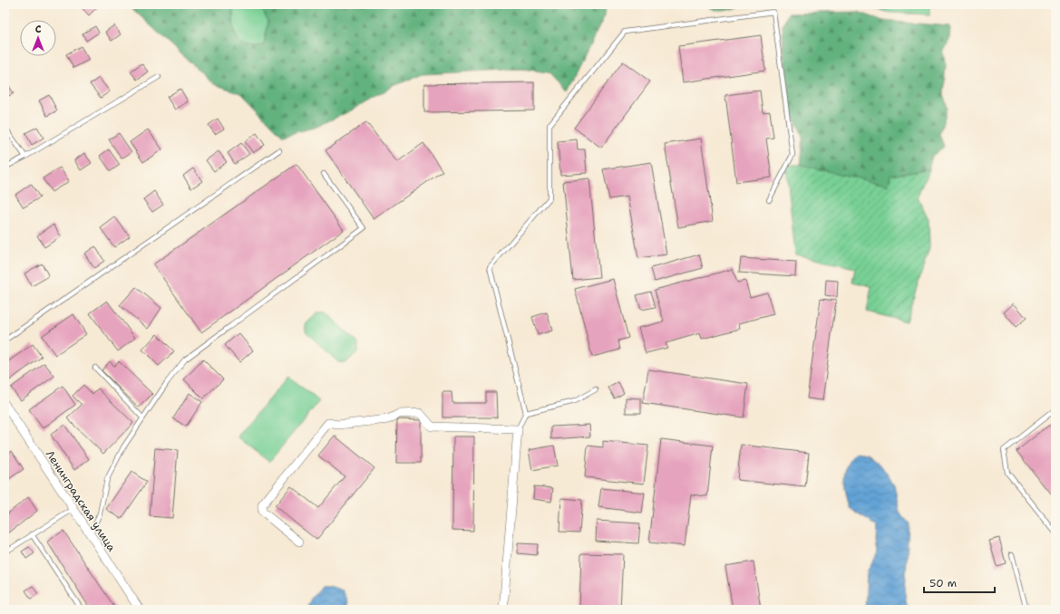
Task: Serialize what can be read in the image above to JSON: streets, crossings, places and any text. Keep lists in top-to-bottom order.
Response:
{
  "streets": {
    "street": ["Ленинградская улица"]
  },
  "scale_bar": "50 m",
  "north": "top"
}
